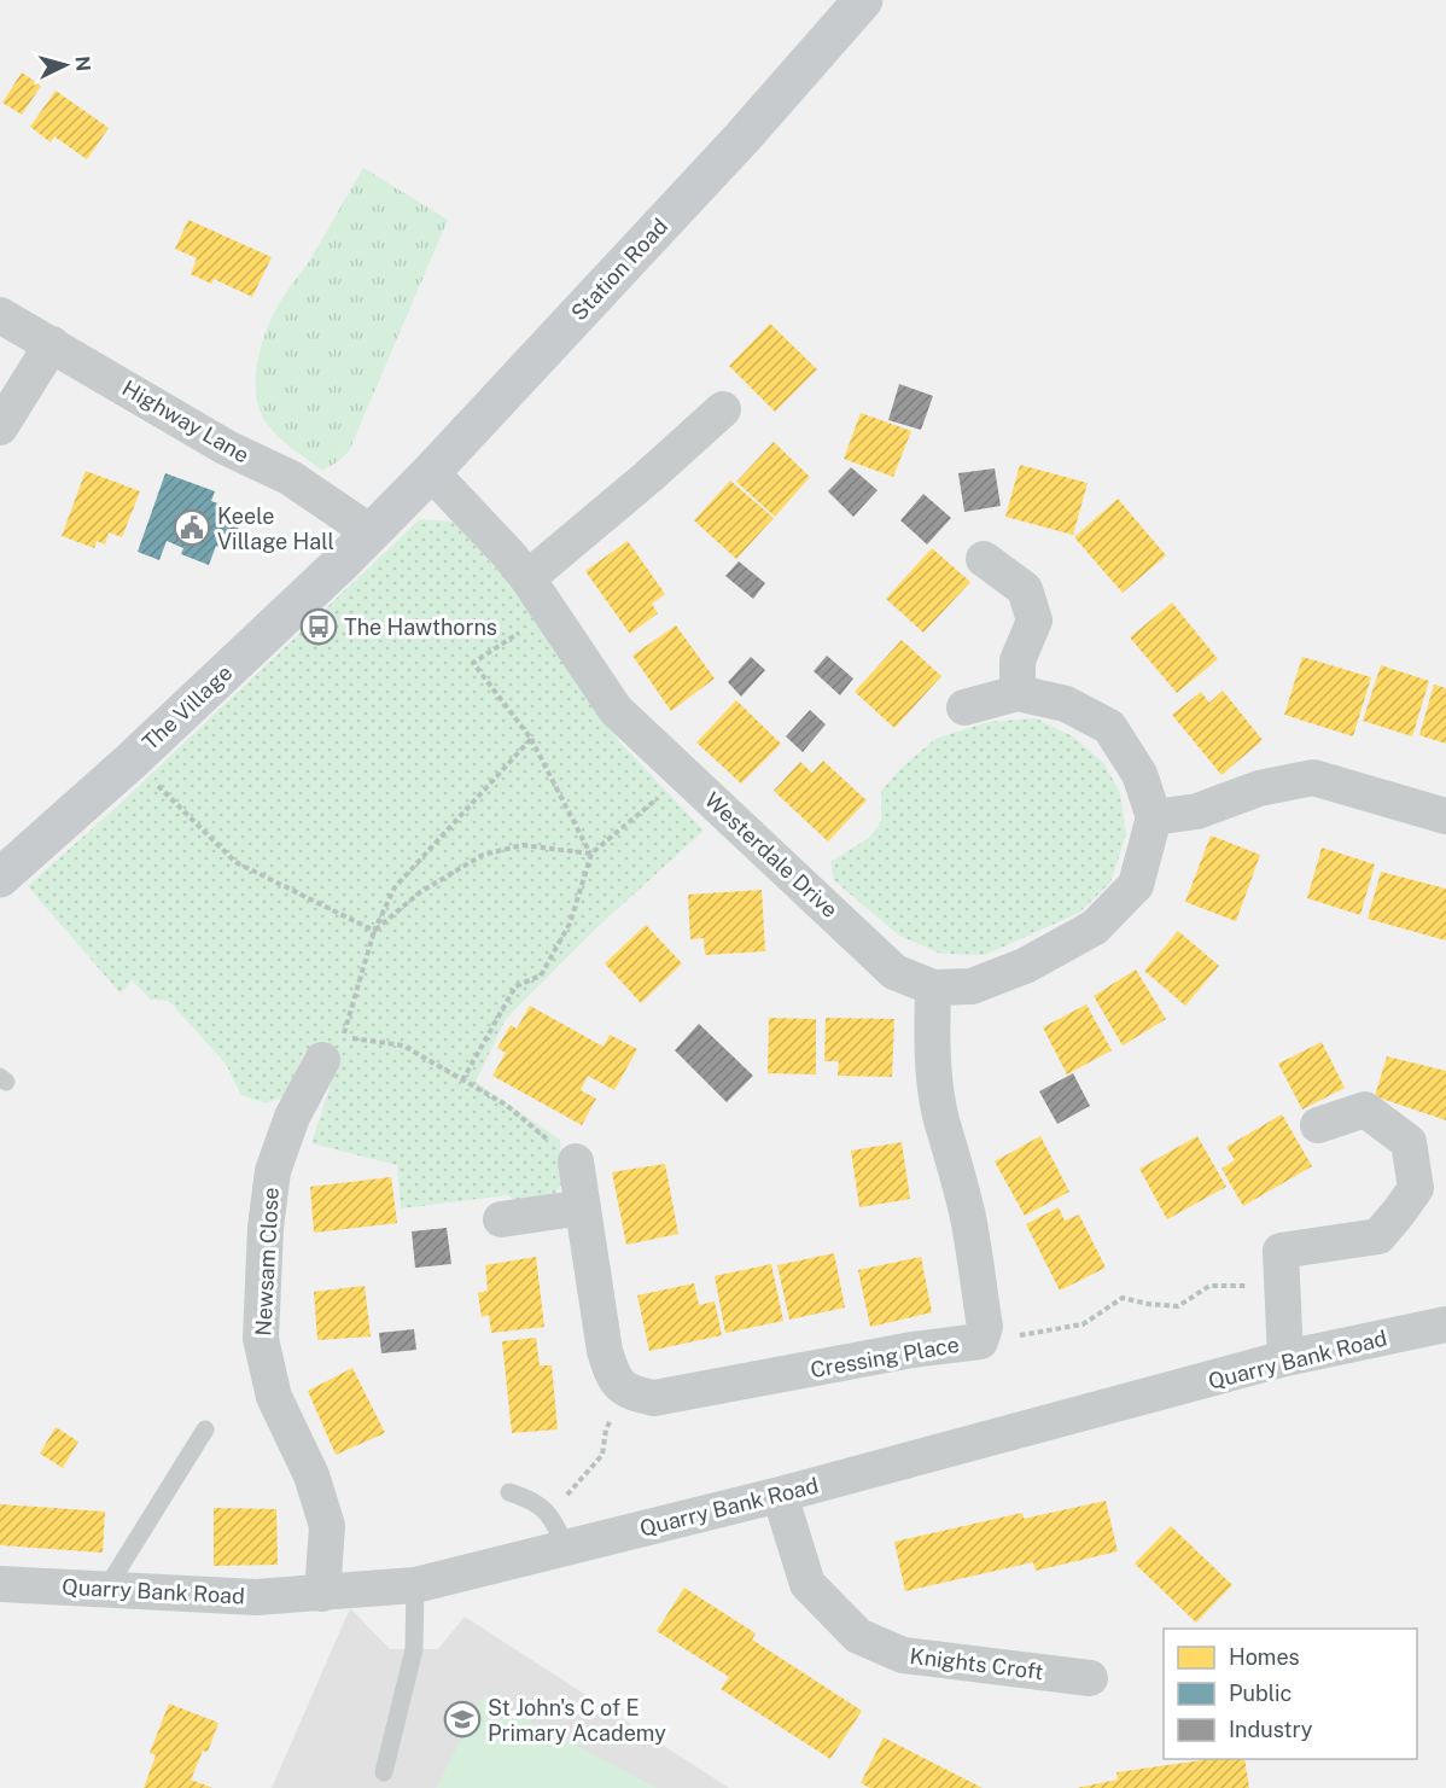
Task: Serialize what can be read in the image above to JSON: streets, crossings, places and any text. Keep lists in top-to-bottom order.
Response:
{
  "streets": {
    "street": [
      "Station Road",
      "Highway Lane",
      "The Village",
      "Westerdale Drive",
      "Newsam Close",
      "Cressing Place",
      "Quarry Bank Road",
      "Knights Croft"
    ]
  },
  "crossings": [
    ["Station Road", "Highway Lane"],
    ["Station Road", "The Village"],
    ["Station Road", "Westerdale Drive"],
    ["Highway Lane", "The Village"],
    ["Westerdale Drive", "Cressing Place"],
    ["Newsam Close", "Quarry Bank Road"],
    ["Quarry Bank Road", "Knights Croft"]
  ],
  "places": {
    "public building": ["Keele Village Hall"],
    "bus stop": ["The Hawthorns"],
    "school or university": ["St John's C of E Primary Academy"]
  },
  "legend": ["Homes", "Public", "Industry"],
  "north": "right"
}
